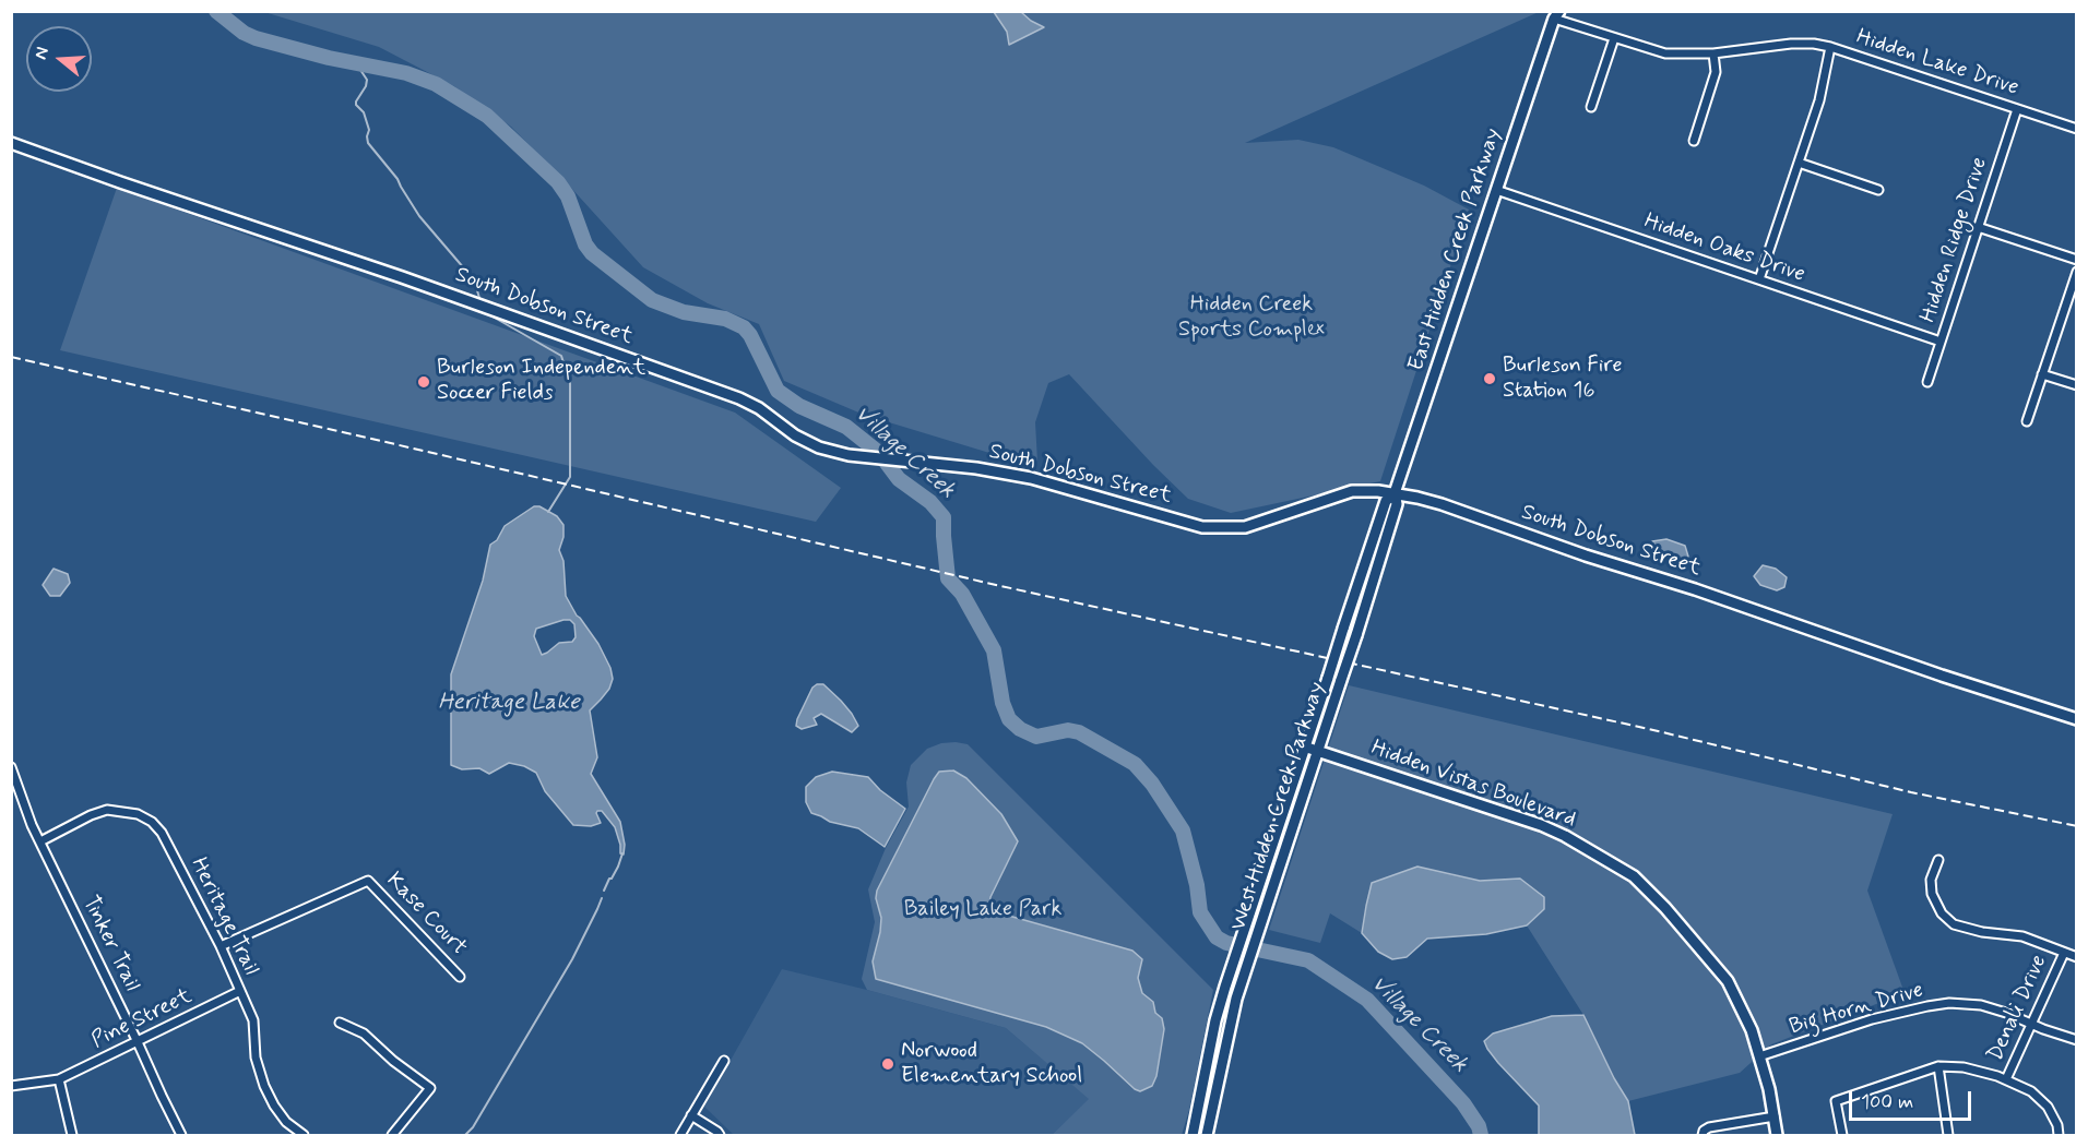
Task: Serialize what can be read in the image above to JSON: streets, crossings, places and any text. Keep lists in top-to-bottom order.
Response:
{
  "streets": {
    "street": [
      "Hidden Lake Drive",
      "Hidden Ridge Drive",
      "Hidden Oaks Drive",
      "East Hidden Creek Parkway",
      "South Dobson Street",
      "Hidden Vistas Boulevard",
      "West Hidden Creek Parkway",
      "Kase Court",
      "Heritage Trail",
      "Tinker Trail",
      "Denali Drive",
      "Big Horn Drive",
      "Pine Street"
    ]
  },
  "crossings": [
    ["Hidden Lake Drive", "Hidden Ridge Drive"],
    ["Hidden Lake Drive", "East Hidden Creek Parkway"],
    ["Hidden Ridge Drive", "Hidden Oaks Drive"],
    ["Hidden Oaks Drive", "East Hidden Creek Parkway"],
    ["East Hidden Creek Parkway", "South Dobson Street"],
    ["East Hidden Creek Parkway", "West Hidden Creek Parkway"],
    ["South Dobson Street", "West Hidden Creek Parkway"],
    ["Hidden Vistas Boulevard", "West Hidden Creek Parkway"],
    ["Hidden Vistas Boulevard", "Big Horn Drive"],
    ["Kase Court", "Heritage Trail"],
    ["Heritage Trail", "Tinker Trail"],
    ["Heritage Trail", "Pine Street"],
    ["Tinker Trail", "Pine Street"],
    ["Denali Drive", "Big Horn Drive"]
  ],
  "water": ["Village Creek", "Heritage Lake"],
  "parks": ["Hidden Creek Sports Complex", "Bailey Lake Park"],
  "places": ["Burleson Fire Station 16", "Burleson Independent Soccer Fields", "Norwood Elementary School"],
  "scale_bar": "100 m",
  "north": "left"
}
